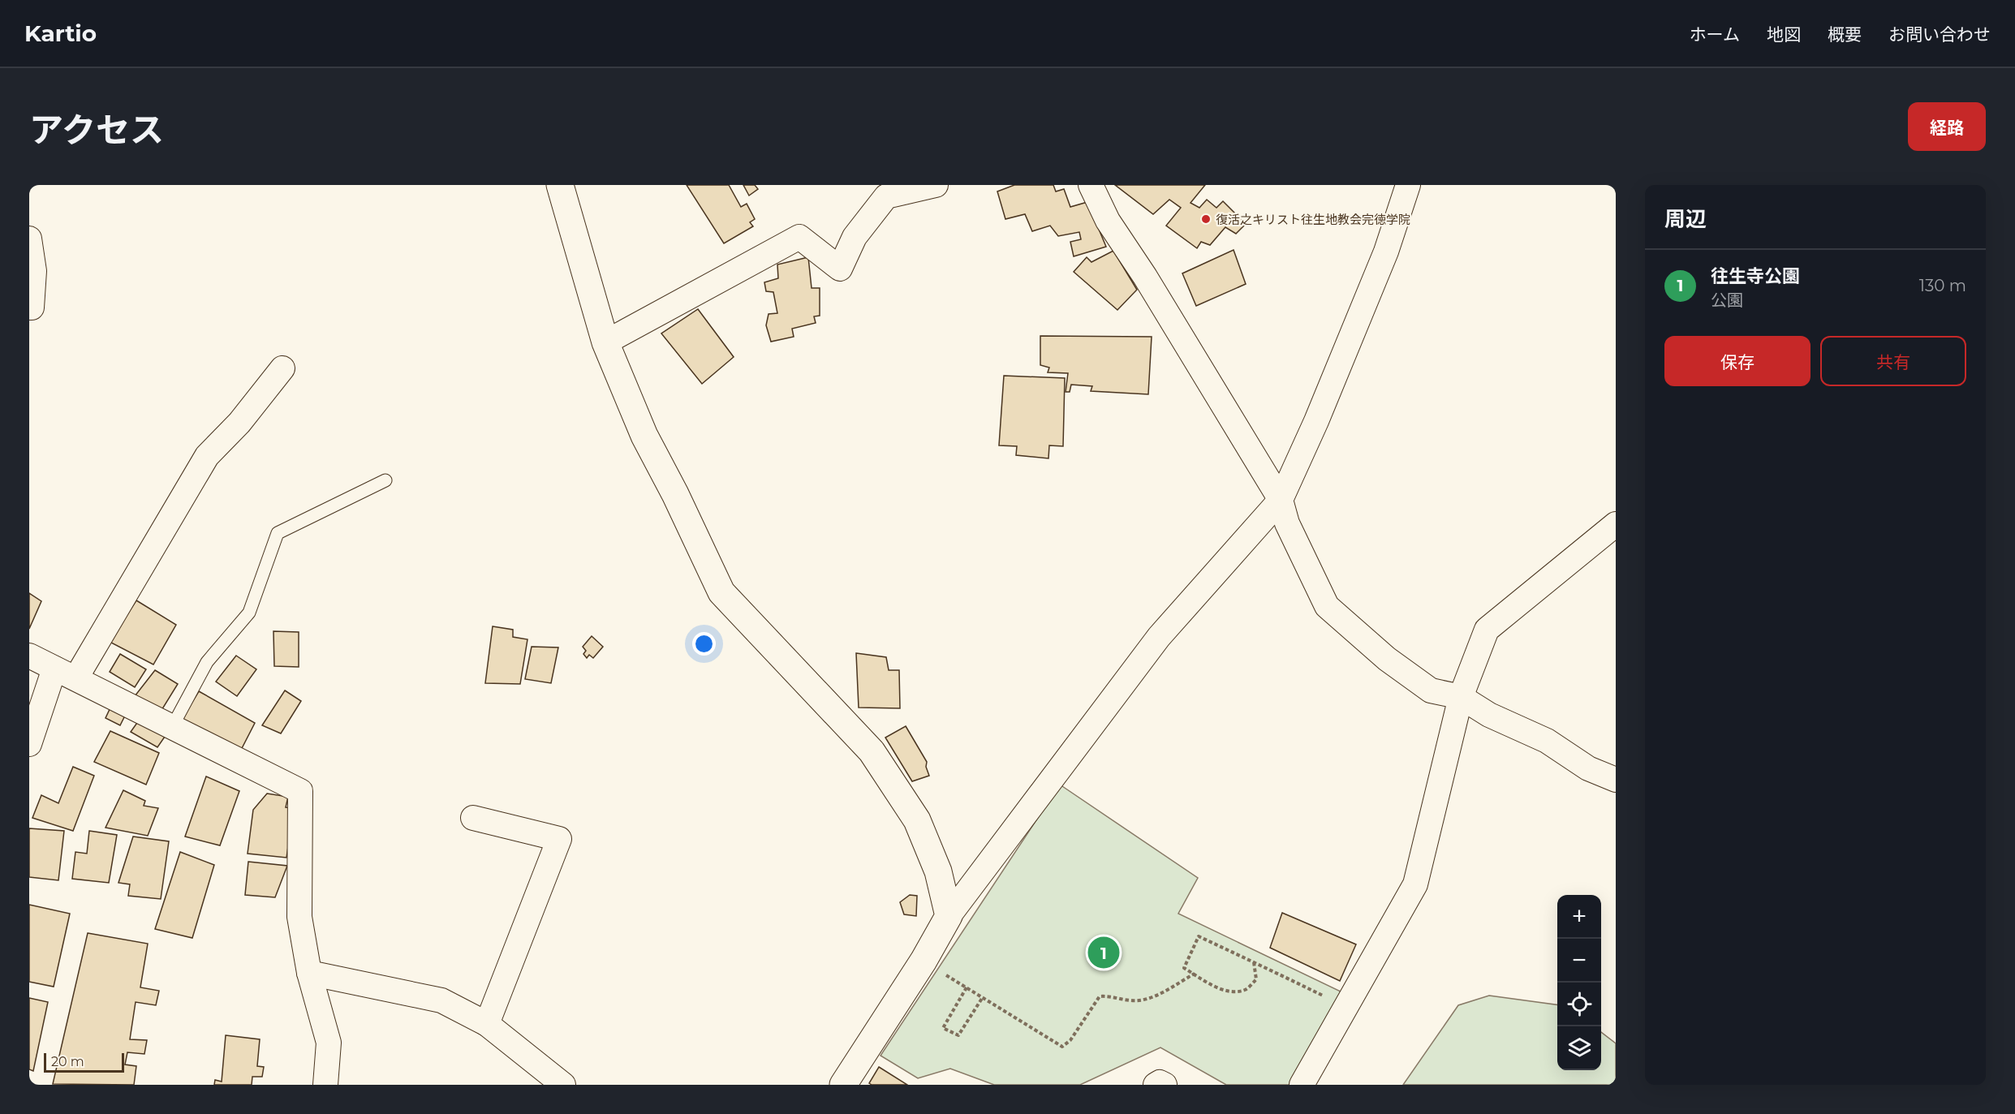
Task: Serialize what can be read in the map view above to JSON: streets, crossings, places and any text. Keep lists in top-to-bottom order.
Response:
{
  "places": ["復活之キリスト往生地教会完徳学院"],
  "scale_bar": "20 m",
  "page": {
    "header": "Kartio",
    "nav": [
      "ホーム",
      "地図",
      "概要",
      "お問い合わせ"
    ],
    "title": "アクセス",
    "buttons": [
      "経路",
      ["保存", "共有"]
    ],
    "heading": "周辺",
    "list": [
      {
        "mark": "1",
        "name": "往生寺公園",
        "note": "公園",
        "value": "130 m"
      }
    ],
    "map_buttons": ["+", "−"],
    "pins": "1",
    "scale": "20 m"
  }
}
